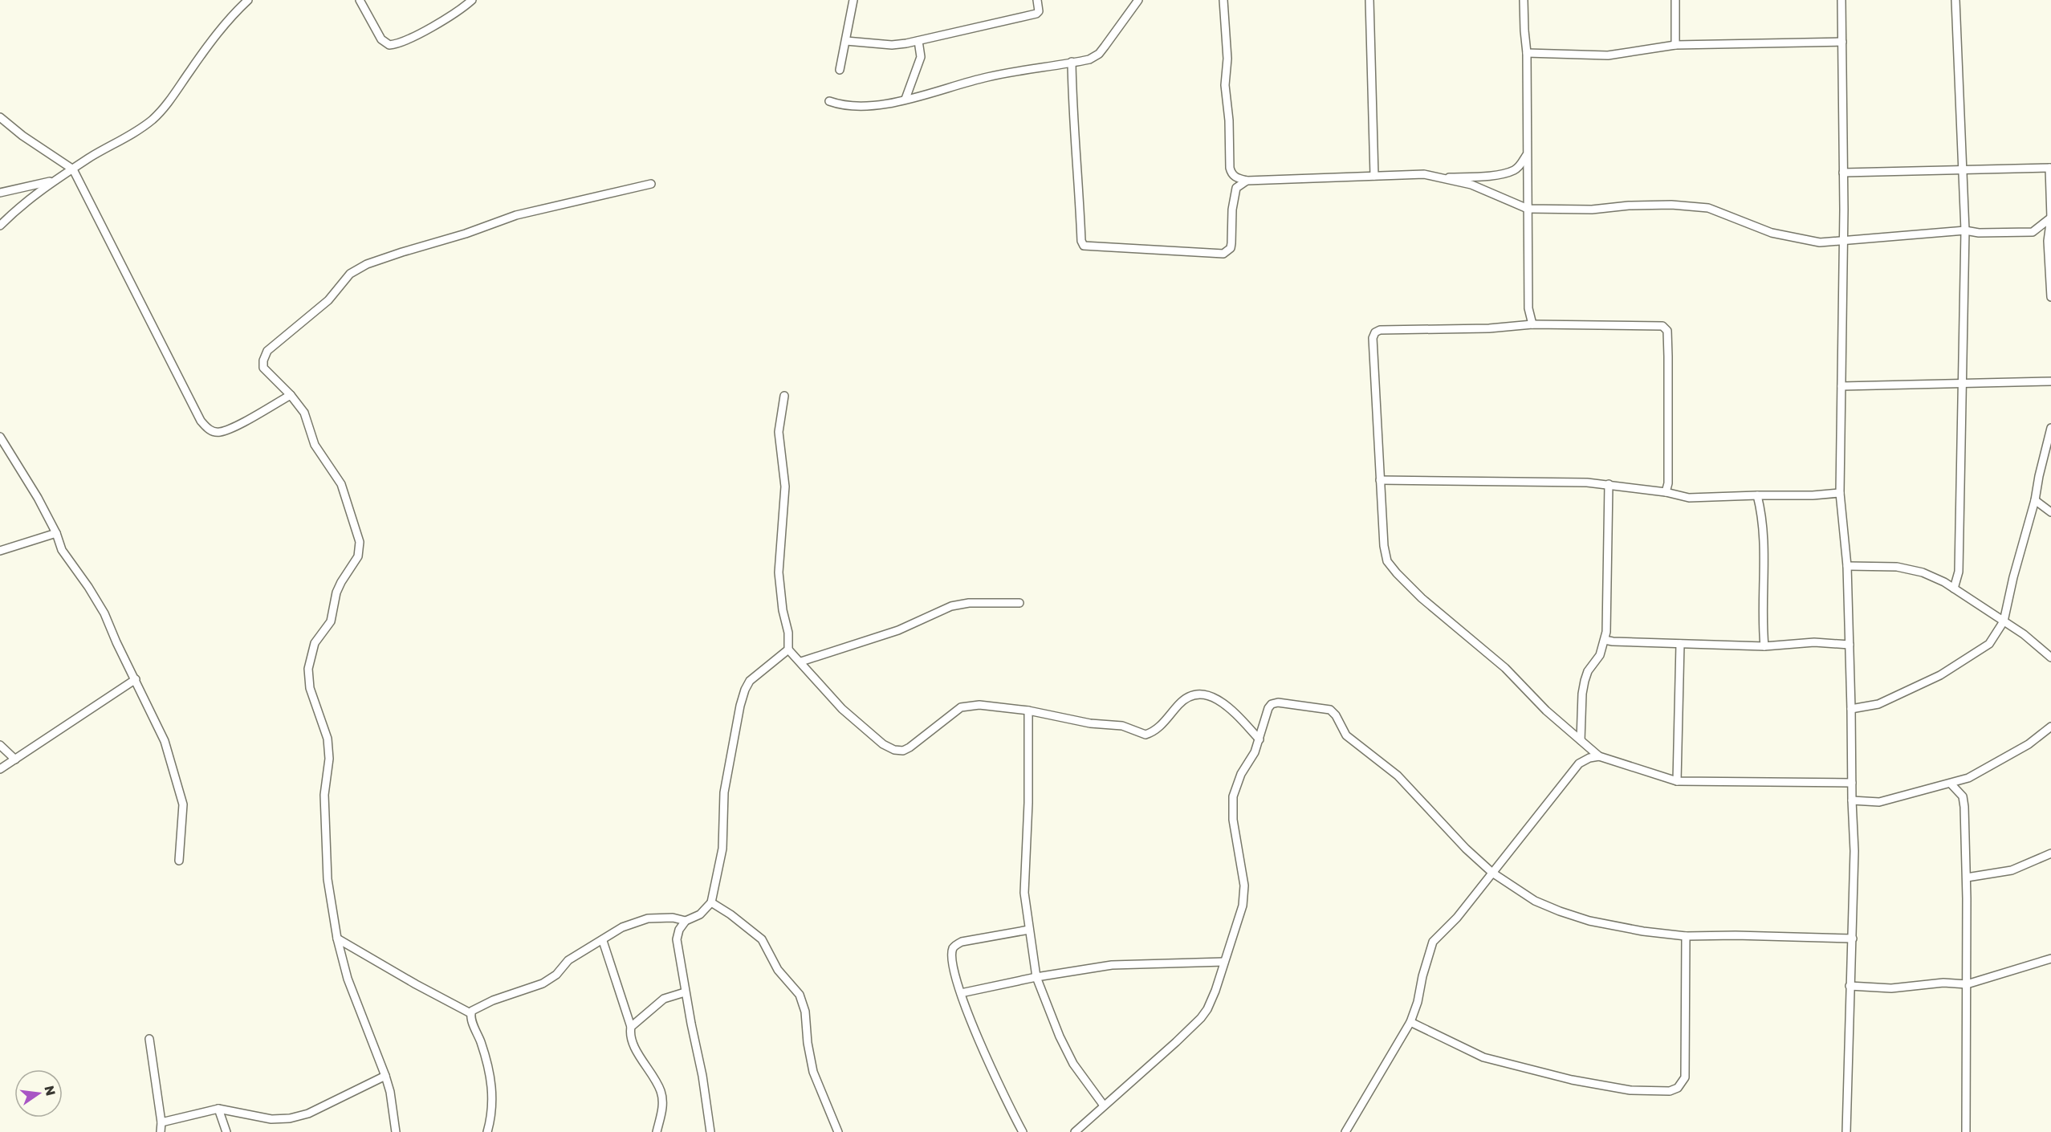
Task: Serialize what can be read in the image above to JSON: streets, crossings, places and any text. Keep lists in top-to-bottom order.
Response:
{
  "north": "right"
}
